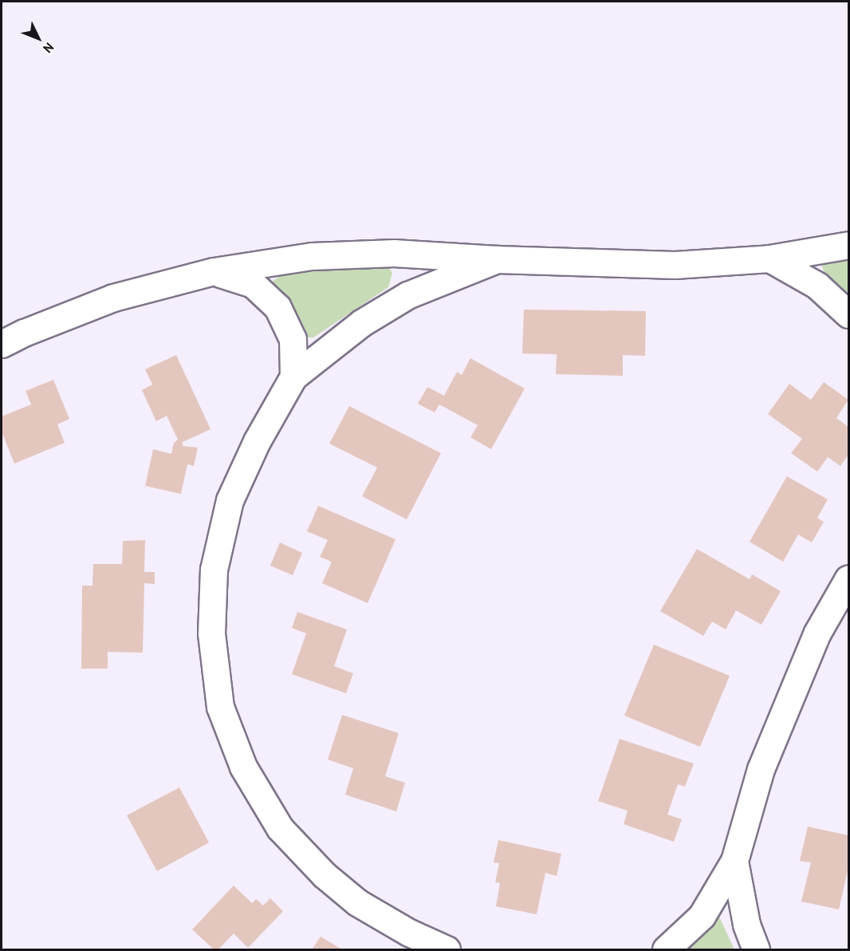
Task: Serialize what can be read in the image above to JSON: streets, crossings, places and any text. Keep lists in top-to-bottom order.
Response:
{
  "north": "bottom right"
}
